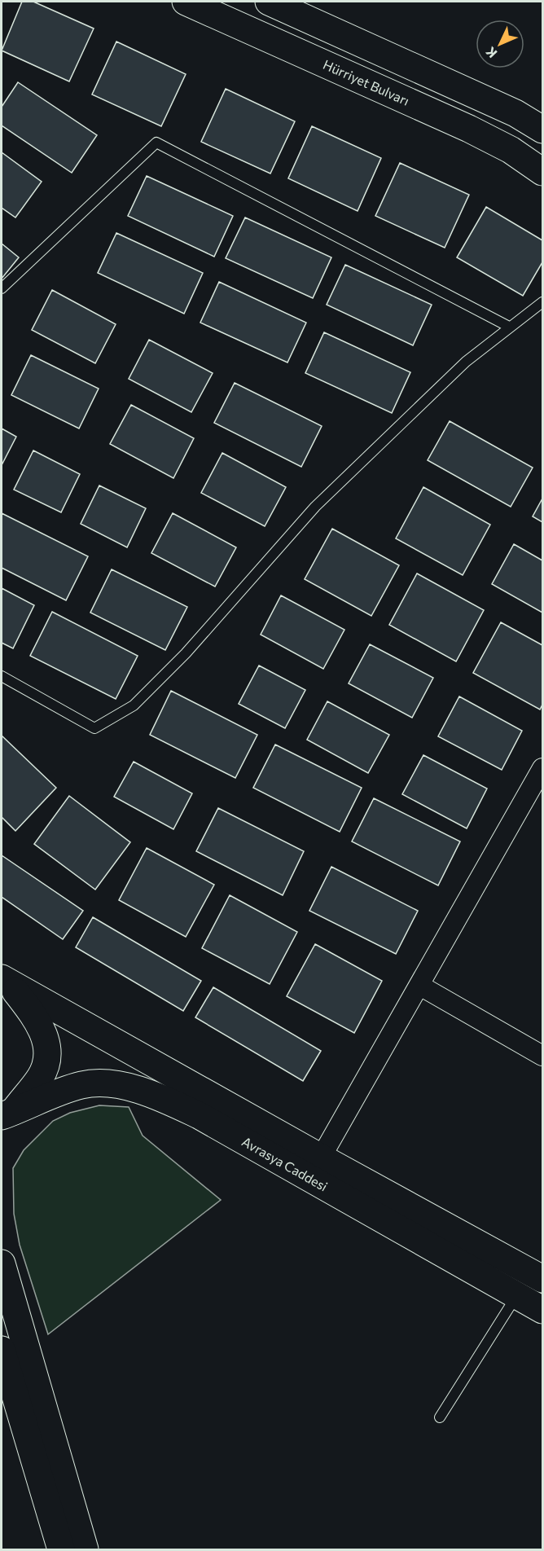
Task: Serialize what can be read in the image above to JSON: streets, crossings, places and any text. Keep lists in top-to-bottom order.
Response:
{
  "streets": {
    "street": ["Hürriyet Bulvarı", "Avrasya Caddesi"]
  },
  "north": "bottom left"
}
